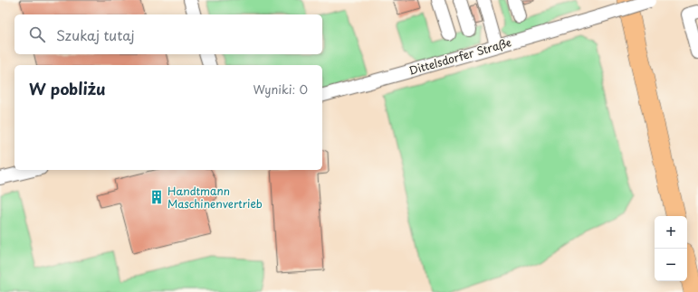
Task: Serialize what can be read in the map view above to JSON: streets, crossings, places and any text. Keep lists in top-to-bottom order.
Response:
{
  "streets": {
    "street": ["Dittelsdorfer Straße"]
  },
  "places": {
    "building": ["Handtmann Maschinenvertrieb"]
  },
  "page": {
    "search": "Szukaj tutaj",
    "heading": ["W pobliżu", "Wyniki: 0"],
    "map_buttons": ["+", "−"]
  }
}
